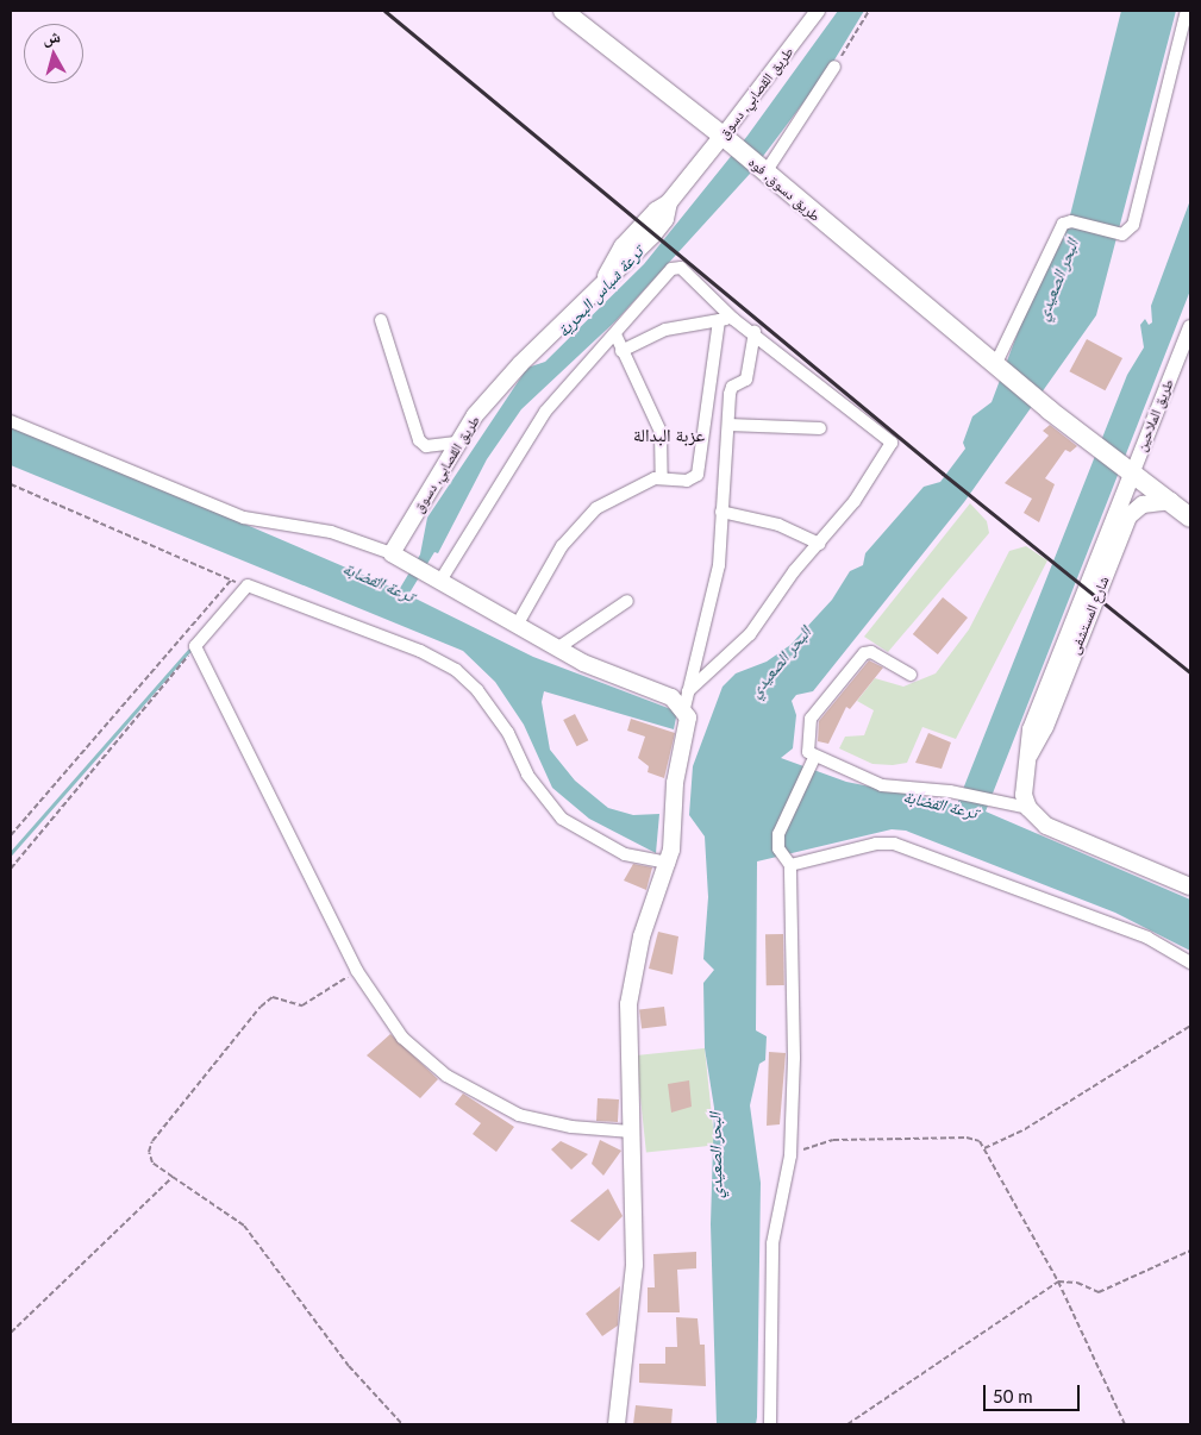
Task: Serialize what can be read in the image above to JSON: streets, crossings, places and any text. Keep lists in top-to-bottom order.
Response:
{
  "streets": {
    "main road": ["طريق القصابي, دسوق", "طريق دسوق, فوه", "شارع المستشفى"],
    "street": ["طريق الملاحين"]
  },
  "crossings": [
    ["طريق القصابي, دسوق", "طريق دسوق, فوه"],
    ["طريق دسوق, فوه", "طريق الملاحين"],
    ["طريق دسوق, فوه", "شارع المستشفى"],
    ["طريق الملاحين", "شارع المستشفى"]
  ],
  "districts": ["عزبة البدالة"],
  "water": ["البحر الصعيدي", "ترعة شباس البحرية", "ترعة القضابة"],
  "scale_bar": "50 m",
  "north": "top"
}
